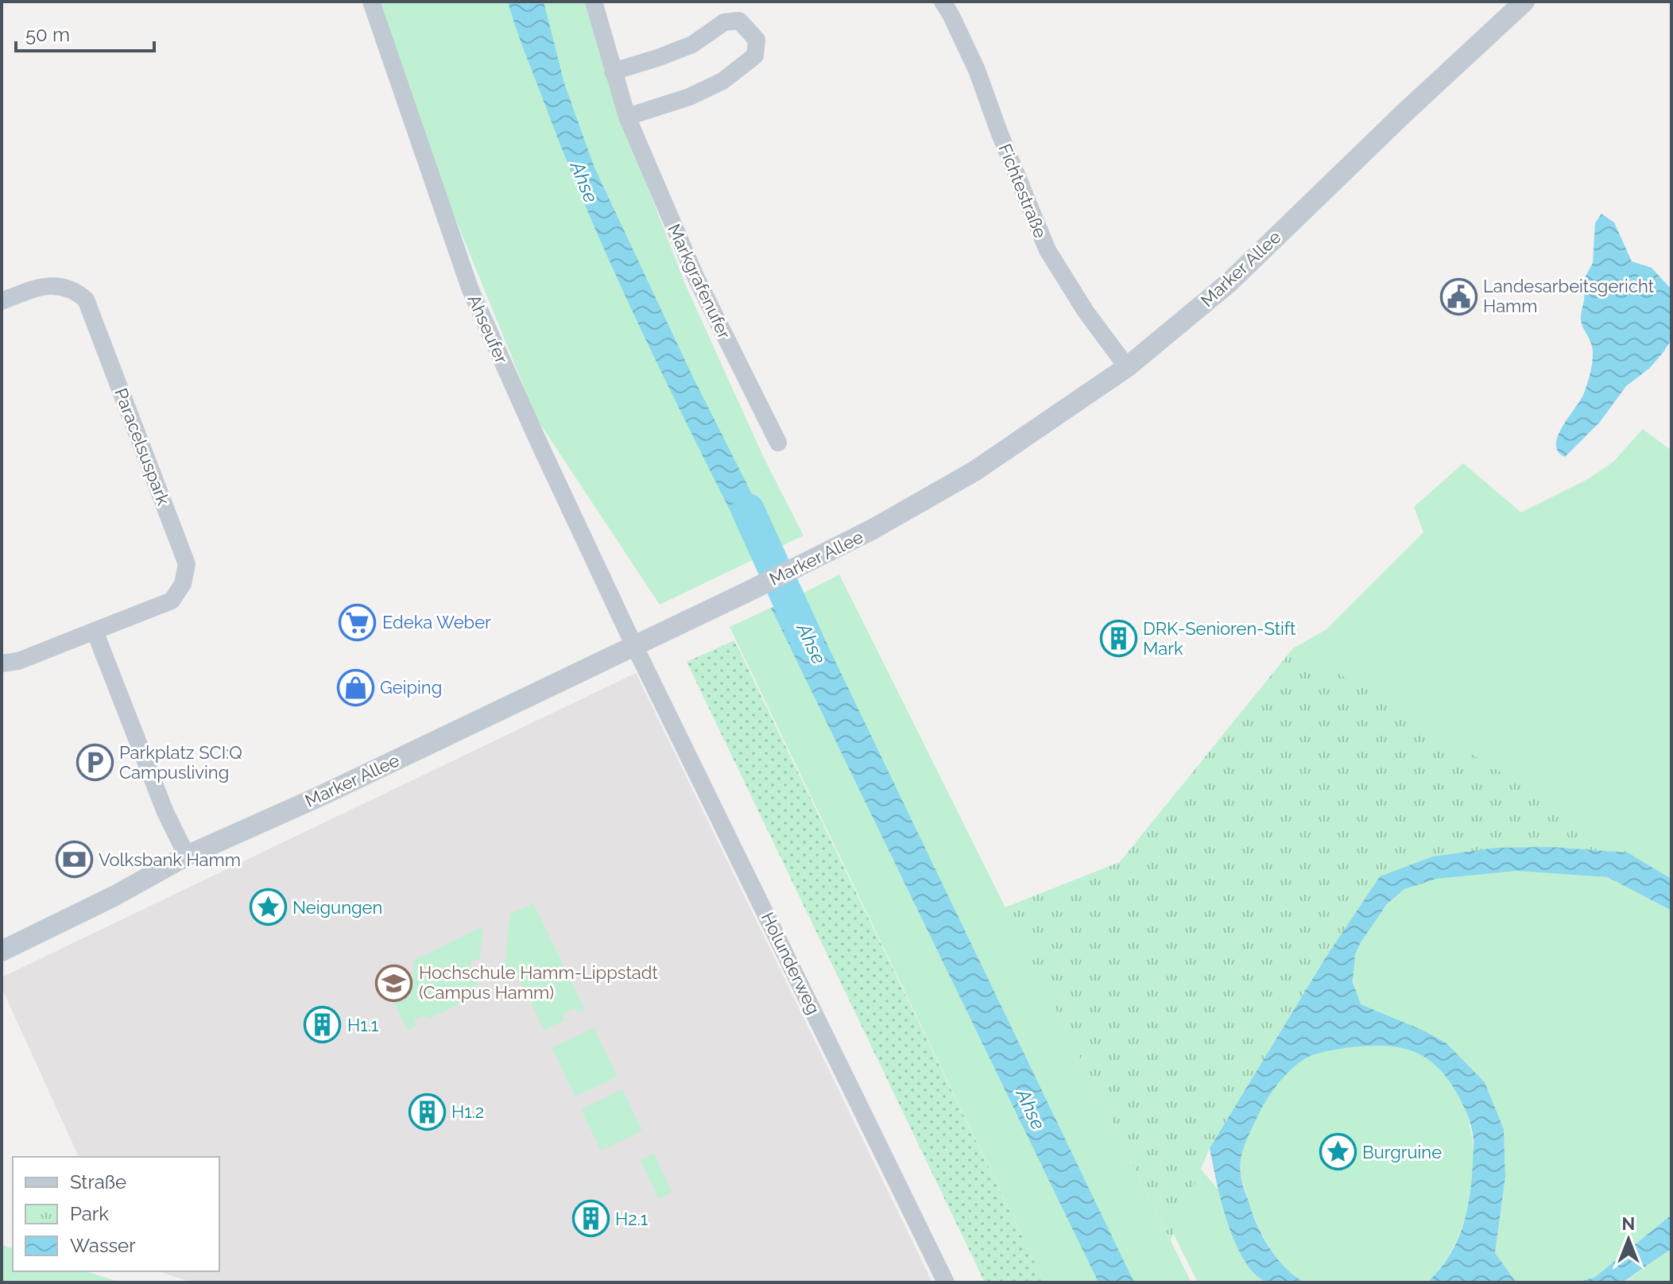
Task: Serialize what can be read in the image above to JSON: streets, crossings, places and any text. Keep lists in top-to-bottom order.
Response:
{
  "streets": {
    "street": [
      "Fichtestraße",
      "Marker Allee",
      "Markgrafenufer",
      "Ahseufer",
      "Paracelsuspark",
      "Holunderweg"
    ]
  },
  "crossings": [
    ["Fichtestraße", "Marker Allee"],
    ["Marker Allee", "Ahseufer"],
    ["Marker Allee", "Holunderweg"],
    ["Ahseufer", "Holunderweg"]
  ],
  "water": ["Ahse"],
  "places": {
    "public building": ["Landesarbeitsgericht Hamm"],
    "supermarket": ["Edeka Weber"],
    "building": [
      "DRK-Senioren-Stift Mark",
      "H1.1",
      "H1.2",
      "H2.1"
    ],
    "shop": ["Geiping"],
    "parking": ["Parkplatz SCI:Q Campusliving"],
    "bank": ["Volksbank Hamm"],
    "place": ["Neigungen", "Burgruine"],
    "school or university": ["Hochschule Hamm-Lippstadt (Campus Hamm)"]
  },
  "legend": ["Straße", "Park", "Wasser"],
  "scale_bar": "50 m",
  "north": "top"
}
